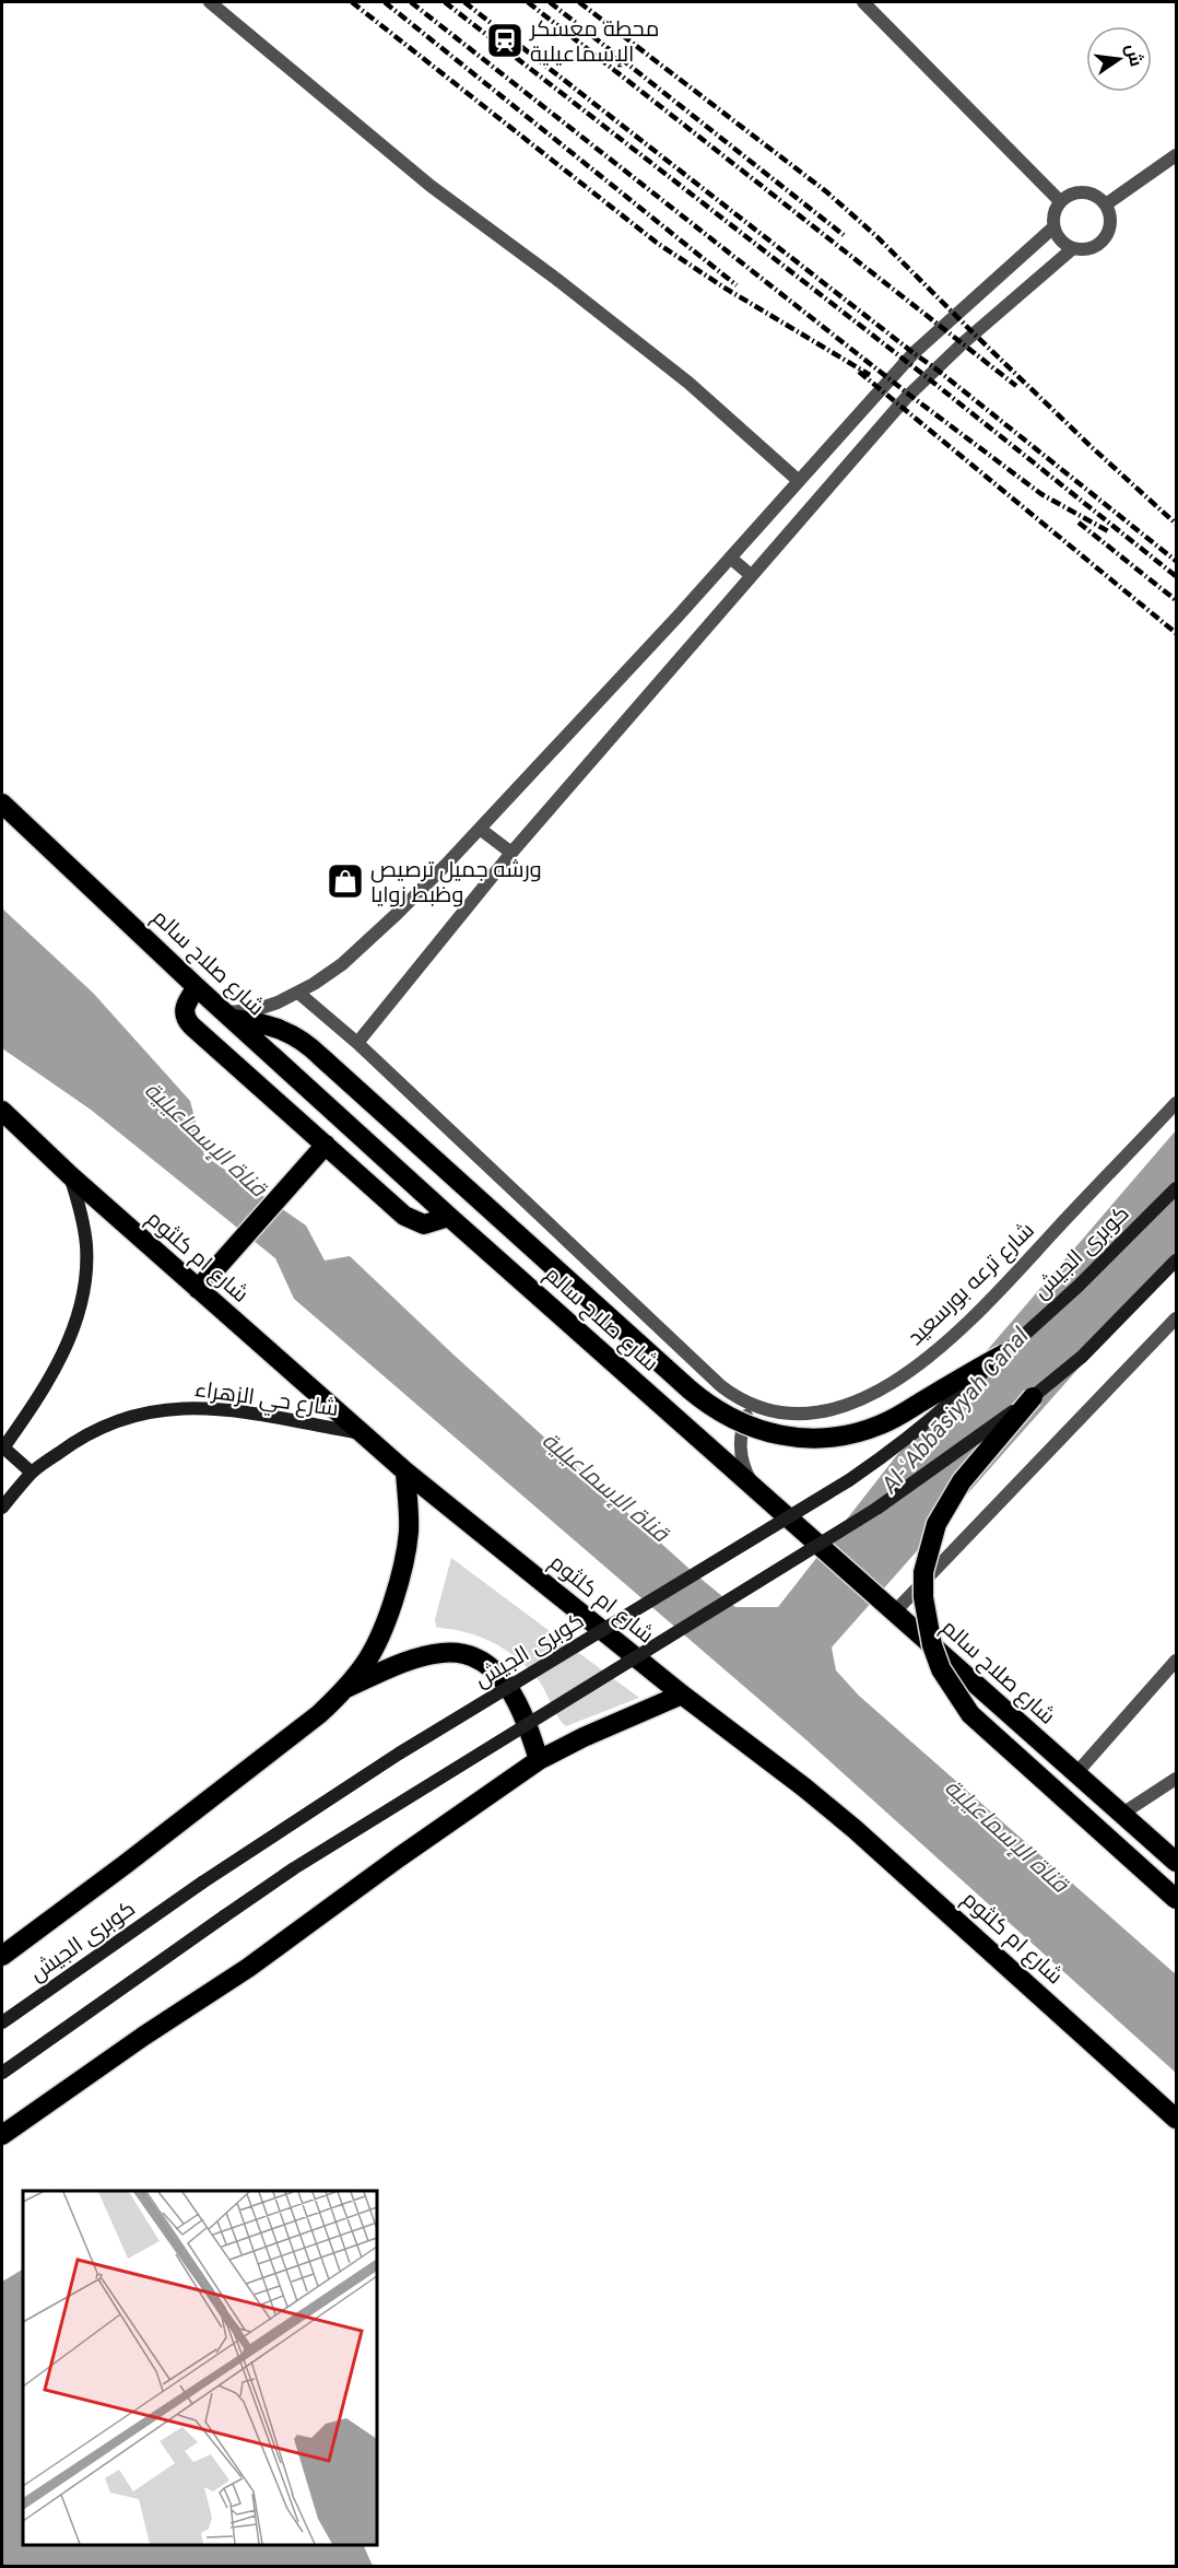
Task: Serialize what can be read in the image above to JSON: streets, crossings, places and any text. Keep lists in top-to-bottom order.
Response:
{
  "streets": {
    "highway": ["شارع صلاح سالم", "شارع ام كلثوم"],
    "main road": ["كوبرى الجيش", "شارع حي الزهراء"],
    "street": ["شارع ترعه بورسعيد"]
  },
  "crossings": [
    ["شارع ام كلثوم", "شارع حي الزهراء"]
  ],
  "water": ["قناة الإسماعيلية", "Al-ʿAbbāsiyyah Canal"],
  "places": {
    "station": ["محطة معسكر الإسماعيلية"],
    "shop": ["ورشه جميل ترصيص وظبط زوايا"]
  },
  "north": "right"
}
